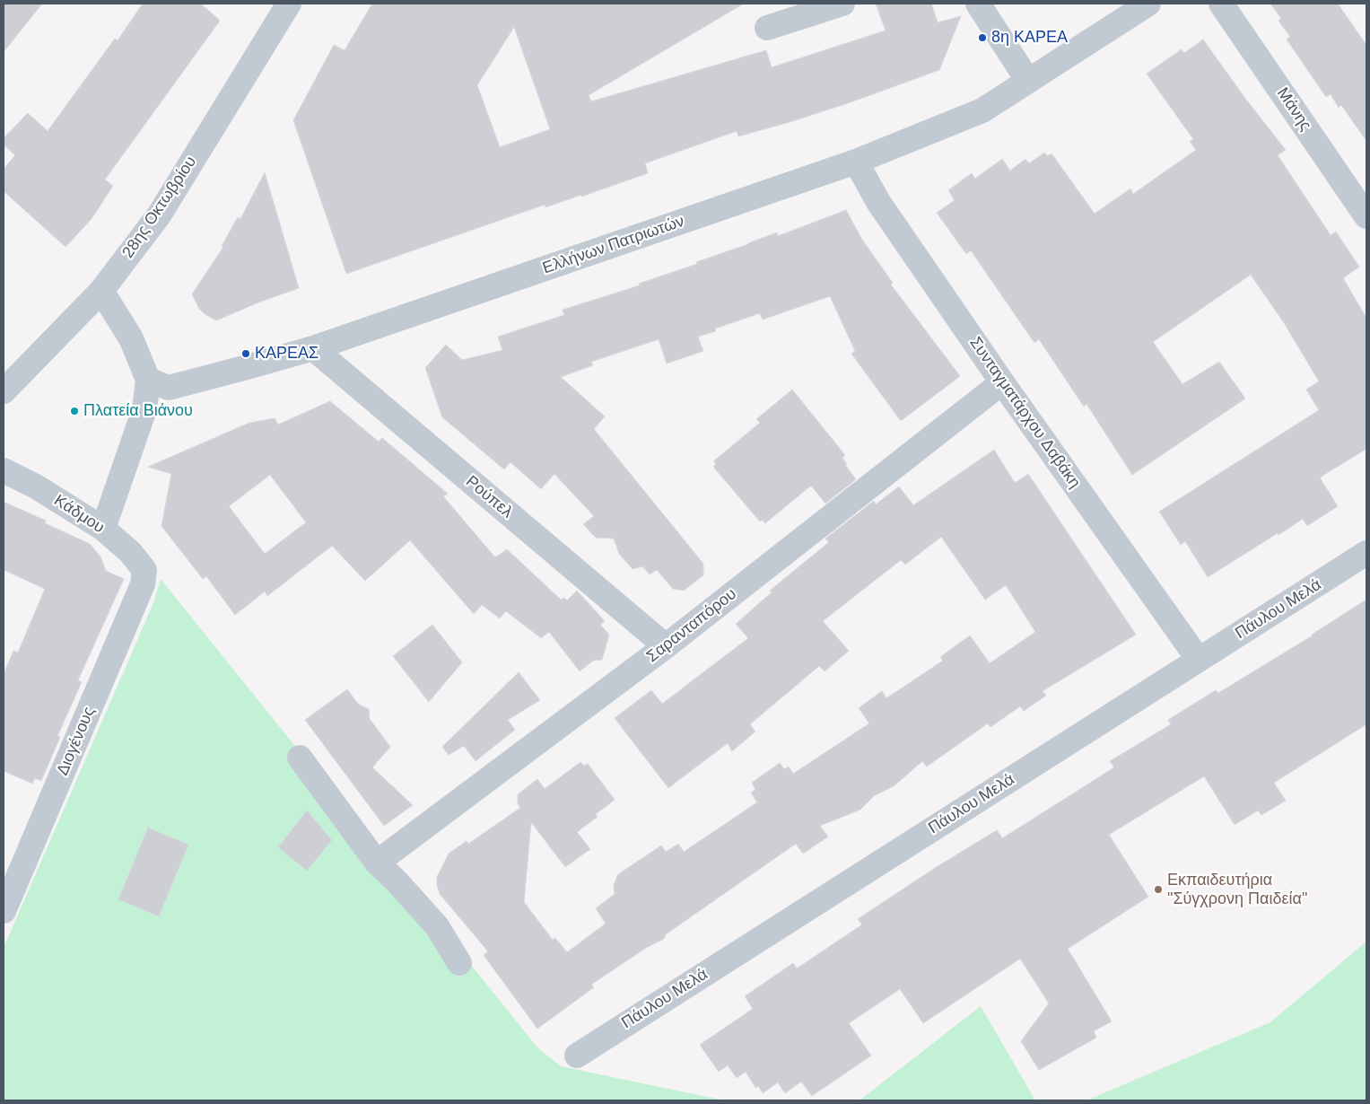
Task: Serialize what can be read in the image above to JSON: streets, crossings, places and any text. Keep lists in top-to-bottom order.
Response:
{
  "streets": {
    "street": [
      "Μάνης",
      "28ης Οκτωβρίου",
      "Ελλήνων Πατριωτών",
      "Συνταγματάρχου Δαβάκη",
      "Ρούπελ",
      "Κάδμου",
      "Πάυλου Μελά",
      "Σαρανταπόρου",
      "Διογένους"
    ]
  },
  "crossings": [
    ["Ελλήνων Πατριωτών", "Συνταγματάρχου Δαβάκη"],
    ["Ελλήνων Πατριωτών", "Ρούπελ"],
    ["Συνταγματάρχου Δαβάκη", "Πάυλου Μελά"],
    ["Συνταγματάρχου Δαβάκη", "Σαρανταπόρου"],
    ["Ρούπελ", "Σαρανταπόρου"],
    ["Κάδμου", "Διογένους"]
  ],
  "places": [
    "8η ΚΑΡΕΑ",
    "ΚΑΡΕΑΣ",
    "Πλατεία Βιάνου",
    "Εκπαιδευτήρια \"Σύγχρονη Παιδεία\""
  ]
}
